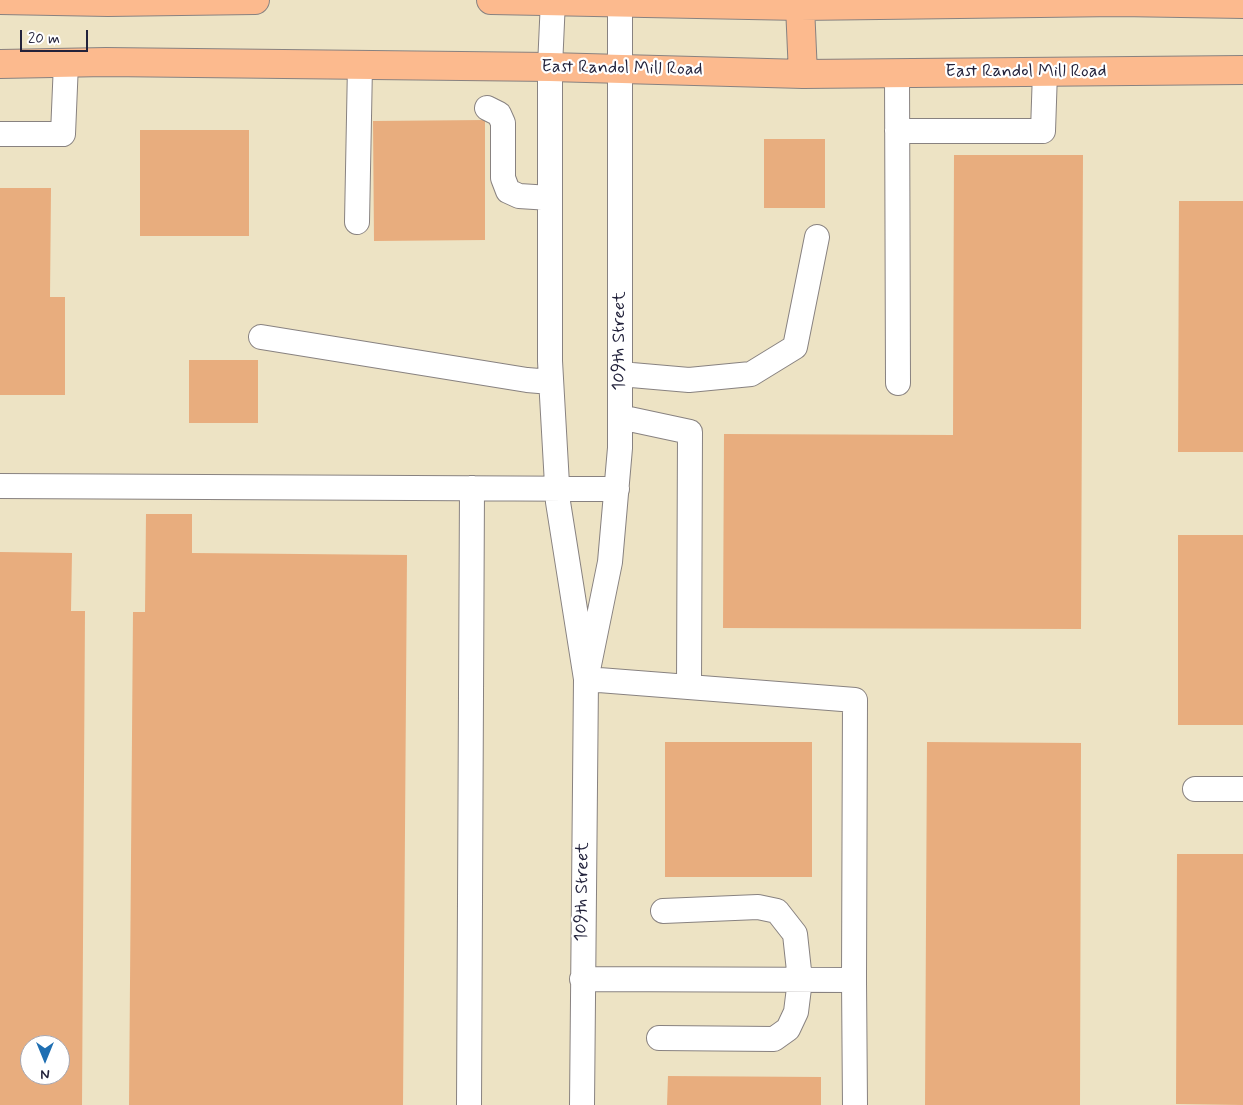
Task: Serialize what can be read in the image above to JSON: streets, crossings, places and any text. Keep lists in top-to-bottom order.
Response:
{
  "streets": {
    "main road": ["East Randol Mill Road"],
    "street": ["109th Street"]
  },
  "crossings": [
    ["East Randol Mill Road", "109th Street"]
  ],
  "scale_bar": "20 m",
  "north": "bottom"
}
